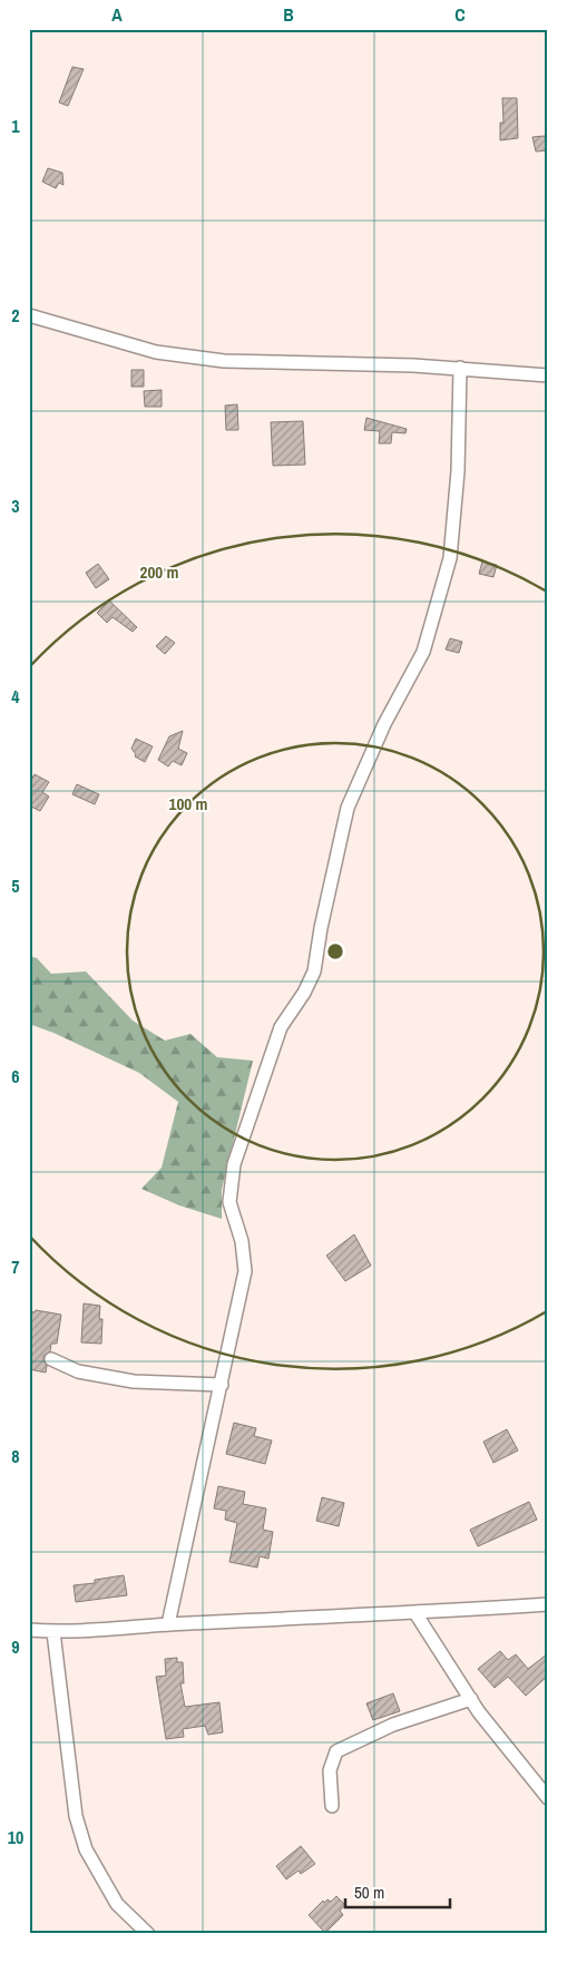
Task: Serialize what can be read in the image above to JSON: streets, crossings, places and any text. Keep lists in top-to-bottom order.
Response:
{
  "scale_bar": "50 m",
  "grid": {
    "columns": ["A", "B", "C"],
    "rows": [
      "1",
      "2",
      "3",
      "4",
      "5",
      "6",
      "7",
      "8",
      "9",
      "10"
    ]
  },
  "rings": ["200 m", "100 m"]
}
